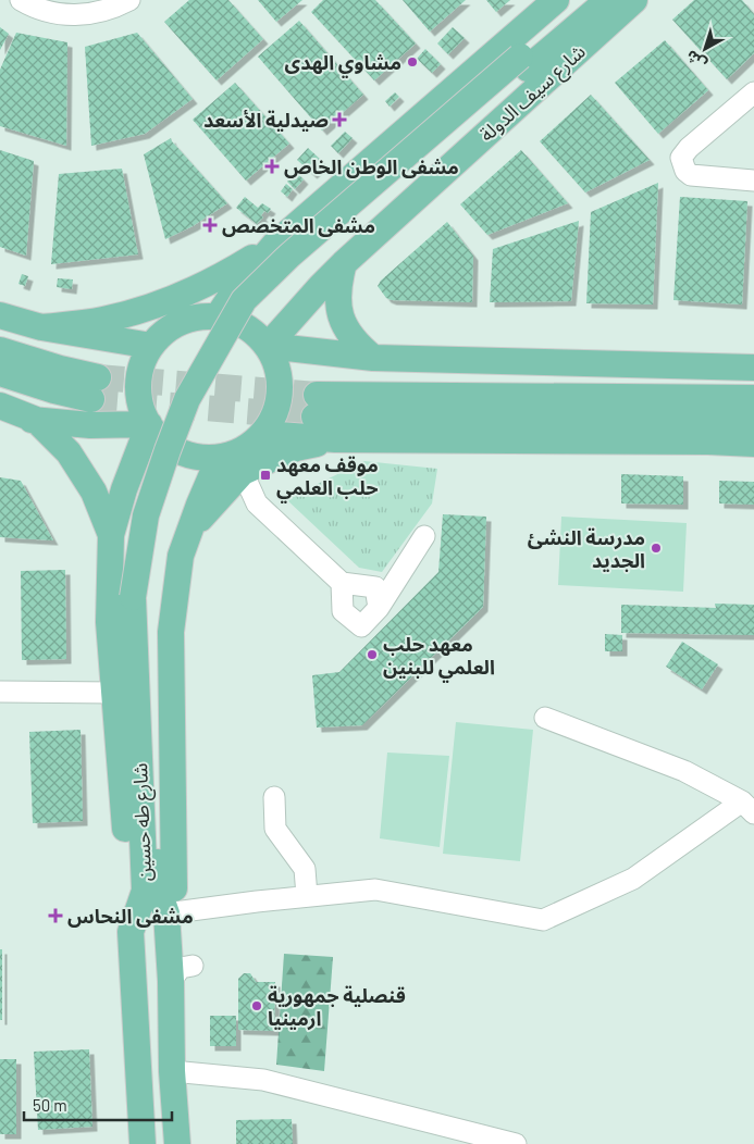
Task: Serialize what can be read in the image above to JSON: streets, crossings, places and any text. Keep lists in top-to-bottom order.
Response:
{
  "streets": {
    "main road": ["شارع سيف الدولة", "شارع طه حسين"]
  },
  "places": {
    "other": [
      "مشاوي الهدى",
      "مدرسة النشئ الجديد",
      "معهد حلب العلمي للبنين",
      "قنصلية جمهورية ارمينيا"
    ],
    "health": [
      "صيدلية الأسعد",
      "مشفى الوطن الخاص",
      "مشفى المتخصص",
      "مشفى النحاس"
    ],
    "transit": ["موقف معهد حلب العلمي"]
  },
  "scale_bar": "50 m",
  "north": "bottom left"
}
